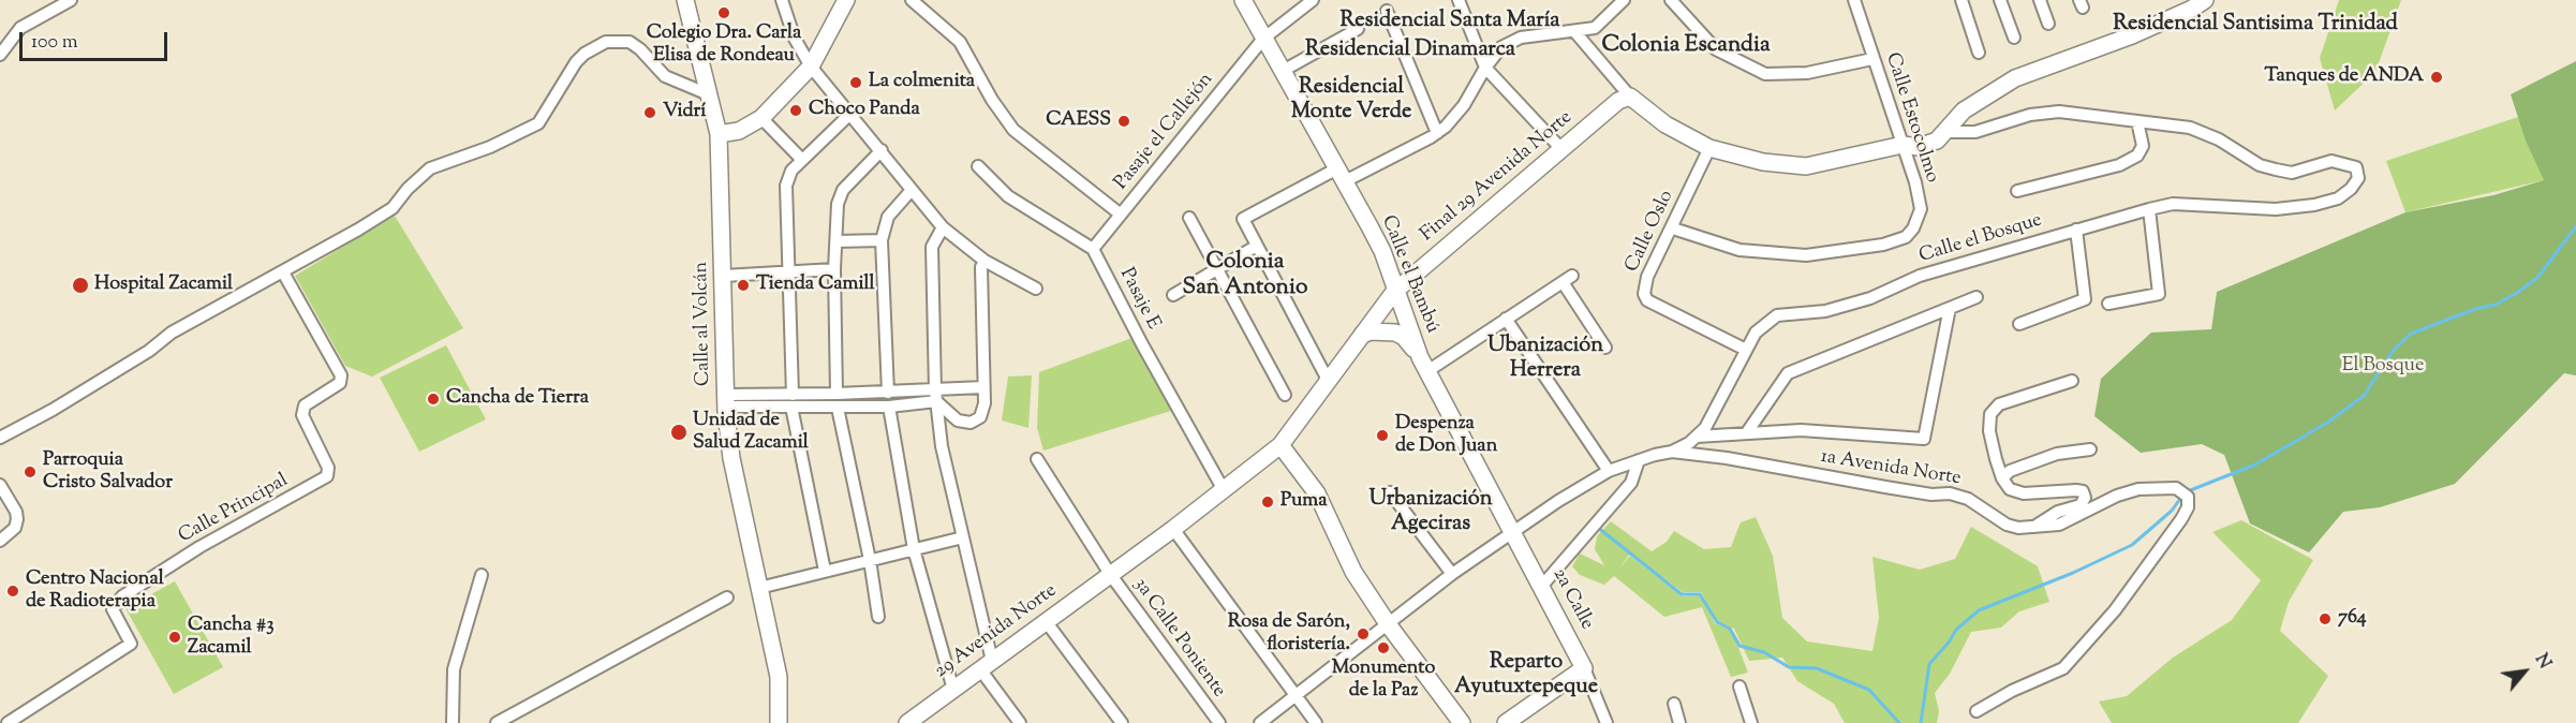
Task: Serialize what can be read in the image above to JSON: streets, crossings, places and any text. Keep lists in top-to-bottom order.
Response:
{
  "streets": {
    "street": [
      "Calle Estocolmo",
      "Pasaje el Callejón",
      "Final 29 Avenida Norte",
      "Calle Oslo",
      "Calle el Bosque",
      "Calle el Bambú",
      "Pasaje E",
      "Calle al Volcán",
      "1a Avenida Norte",
      "Calle Principal",
      "2a Calle",
      "29 Avenida Norte",
      "3a Calle Poniente"
    ]
  },
  "crossings": [
    ["Calle Estocolmo", "Calle Oslo"],
    ["Pasaje el Callejón", "Calle el Bambú"],
    ["Pasaje el Callejón", "Pasaje E"],
    ["Final 29 Avenida Norte", "Calle el Bambú"],
    ["Final 29 Avenida Norte", "29 Avenida Norte"],
    ["Calle Oslo", "Calle el Bosque"],
    ["Calle el Bosque", "1a Avenida Norte"],
    ["Calle el Bambú", "1a Avenida Norte"],
    ["Calle el Bambú", "2a Calle"],
    ["Pasaje E", "29 Avenida Norte"],
    ["1a Avenida Norte", "2a Calle"],
    ["29 Avenida Norte", "3a Calle Poniente"]
  ],
  "districts": [
    "Residencial Santa María",
    "Residencial Santisima Trinidad",
    "Colonia Escandia",
    "Residencial Dinamarca",
    "Residencial Monte Verde",
    "Colonia San Antonio",
    "Ubanización Herrera",
    "Urbanización Ageciras",
    "Reparto Ayutuxtepeque"
  ],
  "parks": ["El Bosque"],
  "places": [
    "Colegio Dra. Carla Elisa de Rondeau",
    "Tanques de ANDA",
    "La colmenita",
    "Choco Panda",
    "Vidrí",
    "CAESS",
    "Hospital Zacamil",
    "Tienda Camill",
    "Cancha de Tierra",
    "Unidad de Salud Zacamil",
    "Despenza de Don Juan",
    "Parroquia Cristo Salvador",
    "Puma",
    "Centro Nacional de Radioterapia",
    "764",
    "Rosa de Sarón, floristería.",
    "Cancha #3 Zacamil",
    "Monumento de la Paz"
  ],
  "scale_bar": "100 m",
  "north": "top right"
}
